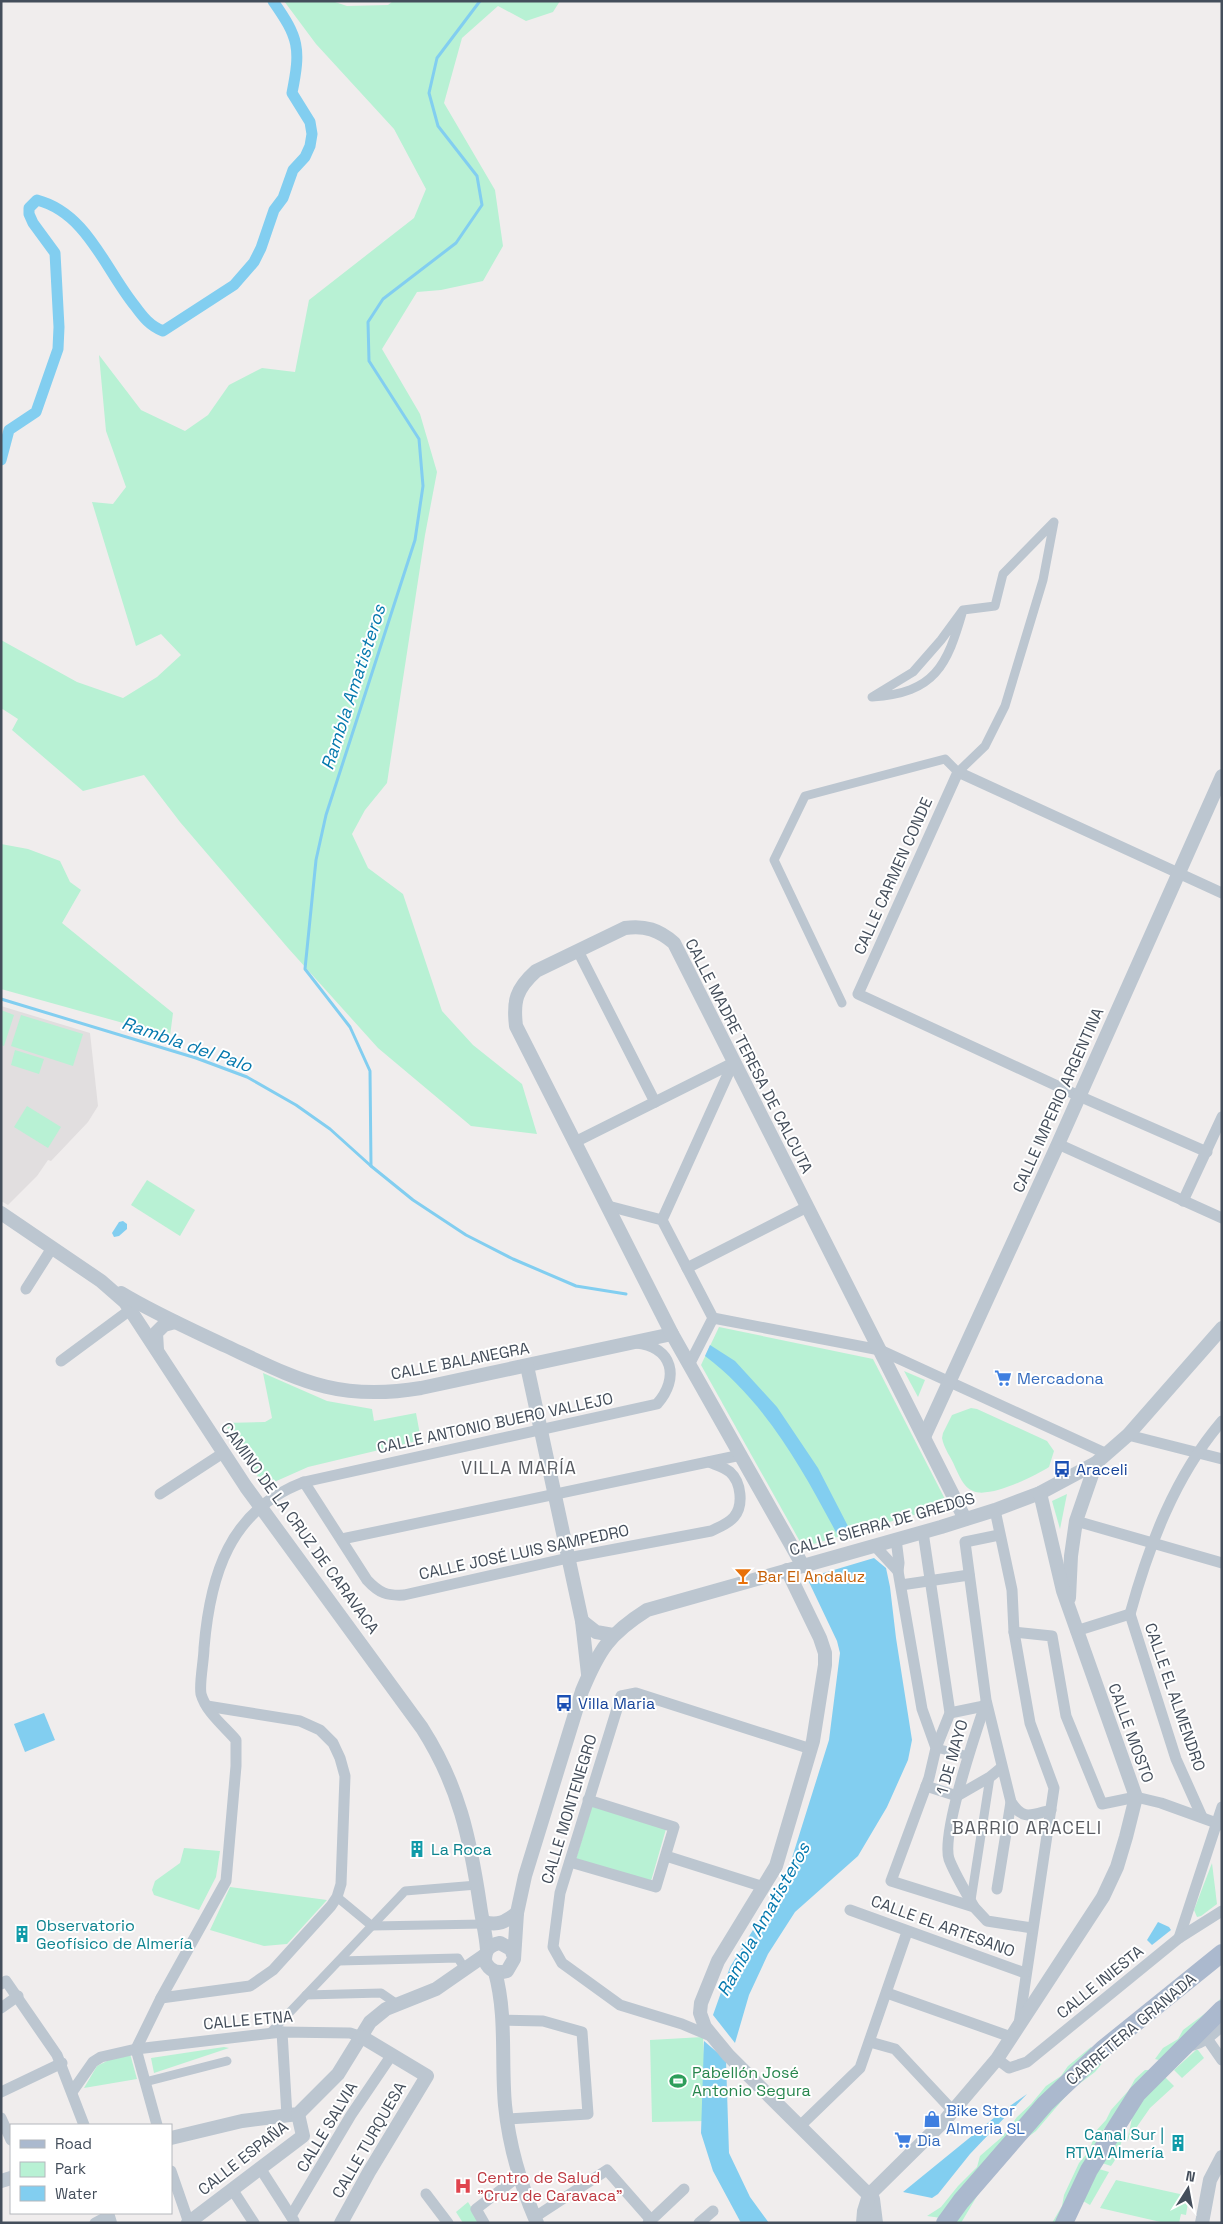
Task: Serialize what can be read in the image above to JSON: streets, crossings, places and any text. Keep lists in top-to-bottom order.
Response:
{
  "streets": {
    "main road": ["CARRETERA GRANADA"],
    "street": [
      "CALLE CARMEN CONDE",
      "CALLE MADRE TERESA DE CALCUTA",
      "CALLE IMPERIO ARGENTINA",
      "CALLE BALANEGRA",
      "CALLE ANTONIO BUERO VALLEJO",
      "CALLE SIERRA DE GREDOS",
      "CAMINO DE LA CRUZ DE CARAVACA",
      "CALLE JOSÉ LUIS SAMPEDRO",
      "CALLE EL ALMENDRO",
      "CALLE MOSTO",
      "1 DE MAYO",
      "CALLE MONTENEGRO",
      "CALLE EL ARTESANO",
      "CALLE INIESTA",
      "CALLE ETNA",
      "CALLE SALVIA",
      "CALLE TURQUESA",
      "CALLE ESPAÑA"
    ]
  },
  "crossings": [
    ["CALLE CARMEN CONDE", "CALLE IMPERIO ARGENTINA"],
    ["CALLE MADRE TERESA DE CALCUTA", "CALLE IMPERIO ARGENTINA"],
    ["CALLE MADRE TERESA DE CALCUTA", "CALLE BALANEGRA"],
    ["CALLE MADRE TERESA DE CALCUTA", "CALLE SIERRA DE GREDOS"],
    ["CALLE BALANEGRA", "CALLE ANTONIO BUERO VALLEJO"],
    ["CALLE BALANEGRA", "CAMINO DE LA CRUZ DE CARAVACA"],
    ["CALLE ANTONIO BUERO VALLEJO", "CAMINO DE LA CRUZ DE CARAVACA"],
    ["CALLE ANTONIO BUERO VALLEJO", "CALLE JOSÉ LUIS SAMPEDRO"],
    ["CALLE SIERRA DE GREDOS", "CAMINO DE LA CRUZ DE CARAVACA"],
    ["CALLE SIERRA DE GREDOS", "CALLE MOSTO"],
    ["CALLE MOSTO", "CALLE INIESTA"],
    ["CALLE SALVIA", "CALLE TURQUESA"]
  ],
  "districts": ["VILLA MARÍA", "BARRIO ARACELI"],
  "water": ["Rambla Amatisteros", "Rambla del Palo"],
  "places": {
    "supermarket": ["Mercadona", "Dia"],
    "bus stop": ["Araceli", "Villa Maria"],
    "bar": ["Bar El Andaluz"],
    "building": ["La Roca", "Observatorio Geofísico de Almería", "Canal Sur | RTVA Almería"],
    "sports": ["Pabellón José Antonio Segura"],
    "shop": ["Bike Stor Almeria SL"],
    "hospital": ["Centro de Salud \"Cruz de Caravaca\""]
  },
  "legend": ["Road", "Park", "Water"],
  "north": "top"
}
